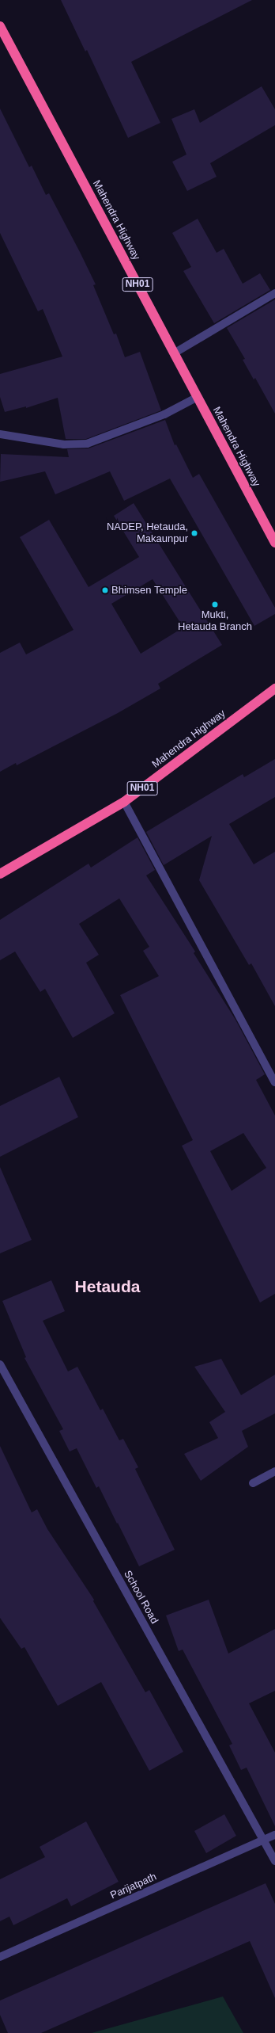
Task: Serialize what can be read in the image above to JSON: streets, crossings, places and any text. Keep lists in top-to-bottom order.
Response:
{
  "streets": {
    "highway": ["Mahendra Highway", "NH01"],
    "street": ["School Road", "Parijatpath"]
  },
  "crossings": [
    ["School Road", "Parijatpath"]
  ],
  "districts": ["Hetauda"],
  "places": ["NADEP, Hetauda, Makaunpur", "Bhimsen Temple", "Mukti, Hetauda Branch"]
}
